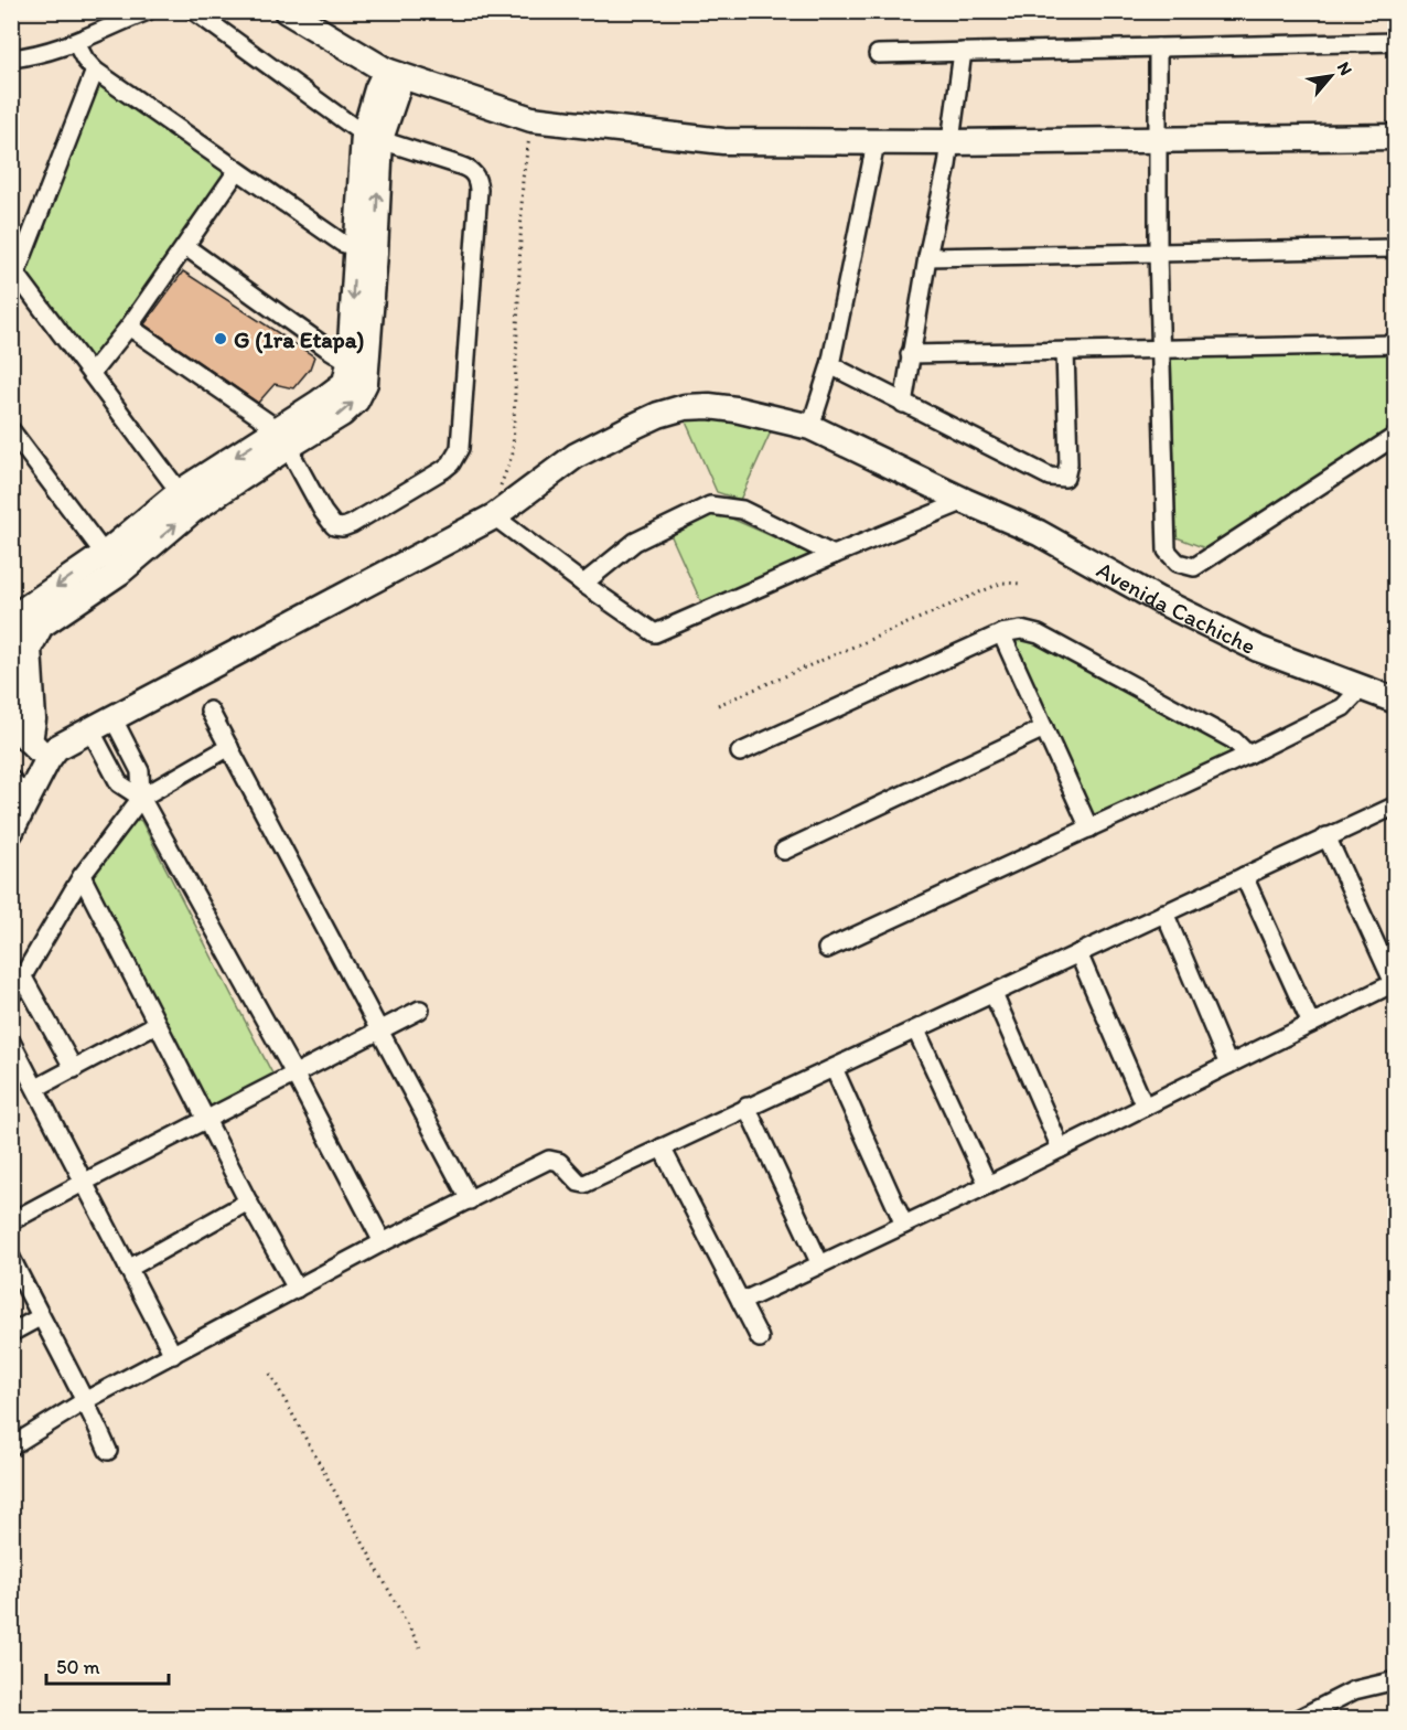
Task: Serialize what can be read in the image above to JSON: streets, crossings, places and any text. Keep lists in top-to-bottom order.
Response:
{
  "streets": {
    "street": ["Avenida Cachiche"]
  },
  "places": ["G (1ra Etapa)"],
  "scale_bar": "50 m",
  "north": "top right"
}
